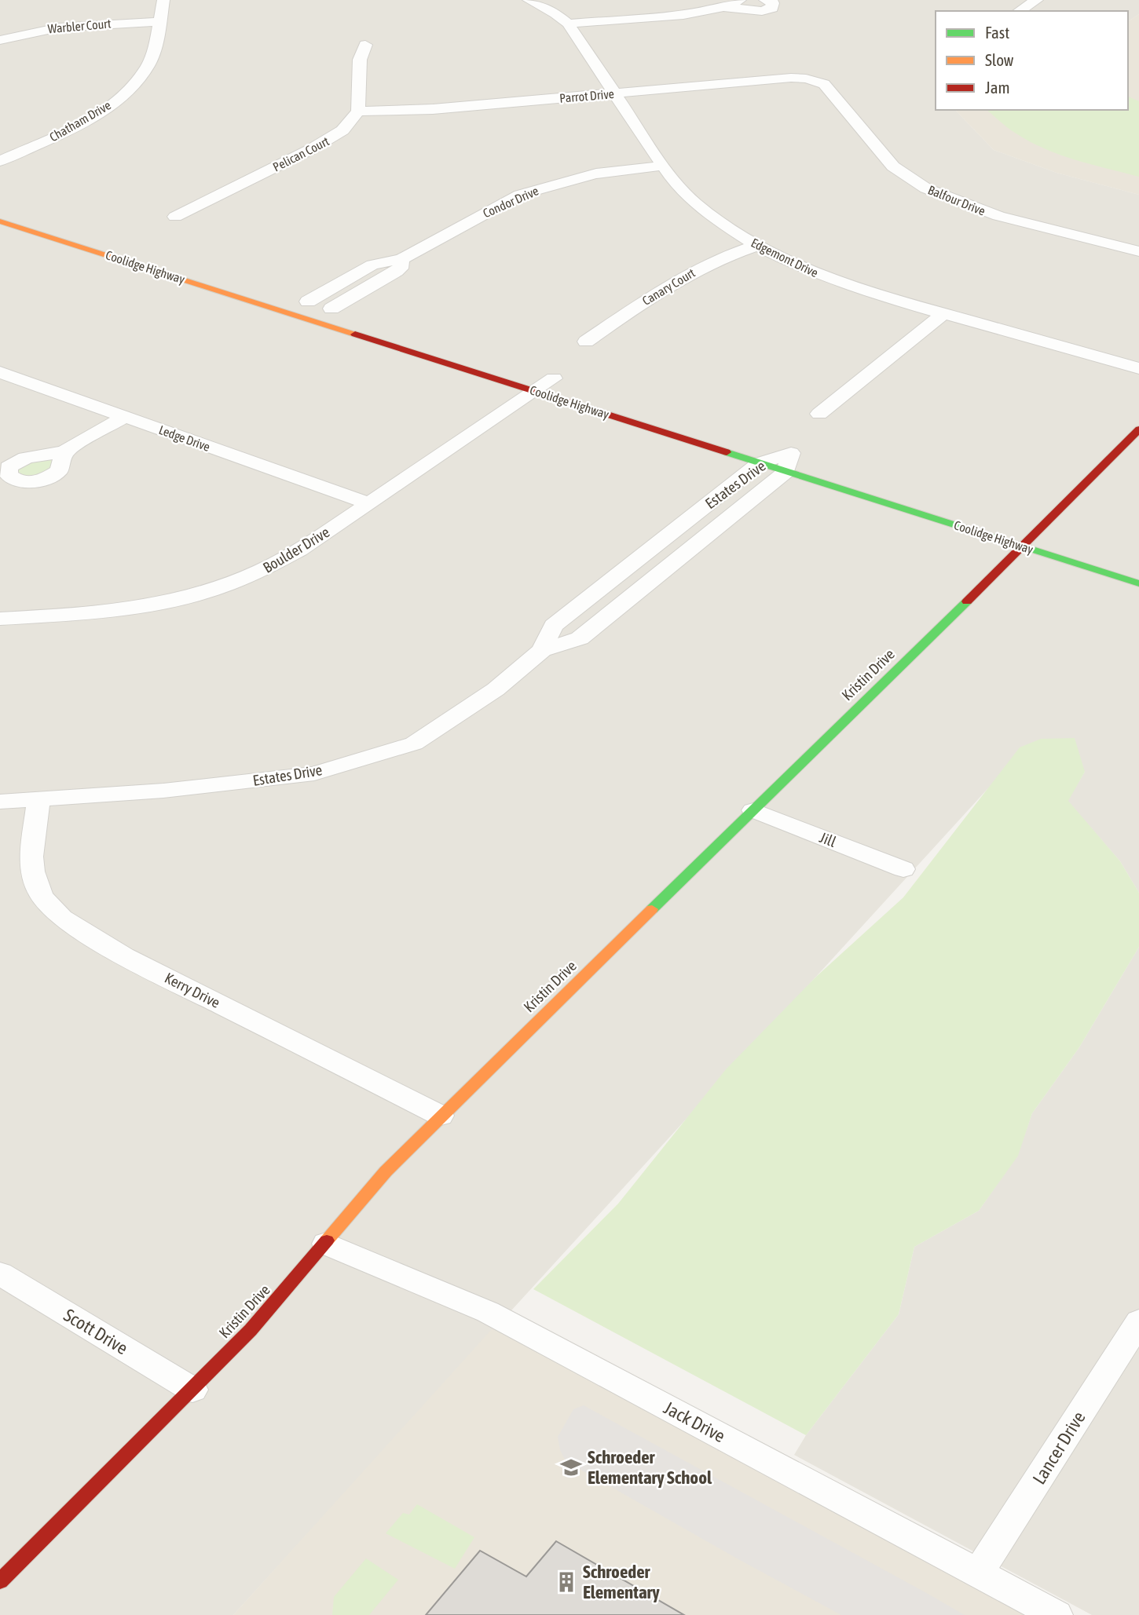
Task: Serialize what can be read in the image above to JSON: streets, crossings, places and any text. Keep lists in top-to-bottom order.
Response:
{
  "streets": {
    "street": [
      "Warbler Court",
      "Parrot Drive",
      "Chatham Drive",
      "Pelican Court",
      "Balfour Drive",
      "Condor Drive",
      "Edgemont Drive",
      "Coolidge Highway",
      "Canary Court",
      "Ledge Drive",
      "Estates Drive",
      "Boulder Drive",
      "Kristin Drive",
      "Jill",
      "Kerry Drive",
      "Scott Drive",
      "Jack Drive",
      "Lancer Drive"
    ]
  },
  "crossings": [
    ["Warbler Court", "Chatham Drive"],
    ["Parrot Drive", "Pelican Court"],
    ["Parrot Drive", "Balfour Drive"],
    ["Parrot Drive", "Edgemont Drive"],
    ["Condor Drive", "Edgemont Drive"],
    ["Edgemont Drive", "Canary Court"],
    ["Coolidge Highway", "Estates Drive"],
    ["Coolidge Highway", "Boulder Drive"],
    ["Coolidge Highway", "Kristin Drive"],
    ["Ledge Drive", "Boulder Drive"],
    ["Estates Drive", "Kerry Drive"],
    ["Kristin Drive", "Jill"],
    ["Kristin Drive", "Kerry Drive"],
    ["Kristin Drive", "Scott Drive"],
    ["Kristin Drive", "Jack Drive"],
    ["Jack Drive", "Lancer Drive"]
  ],
  "places": {
    "school or university": ["Schroeder Elementary School"],
    "building": ["Schroeder Elementary"]
  },
  "legend": ["Fast", "Slow", "Jam"]
}
